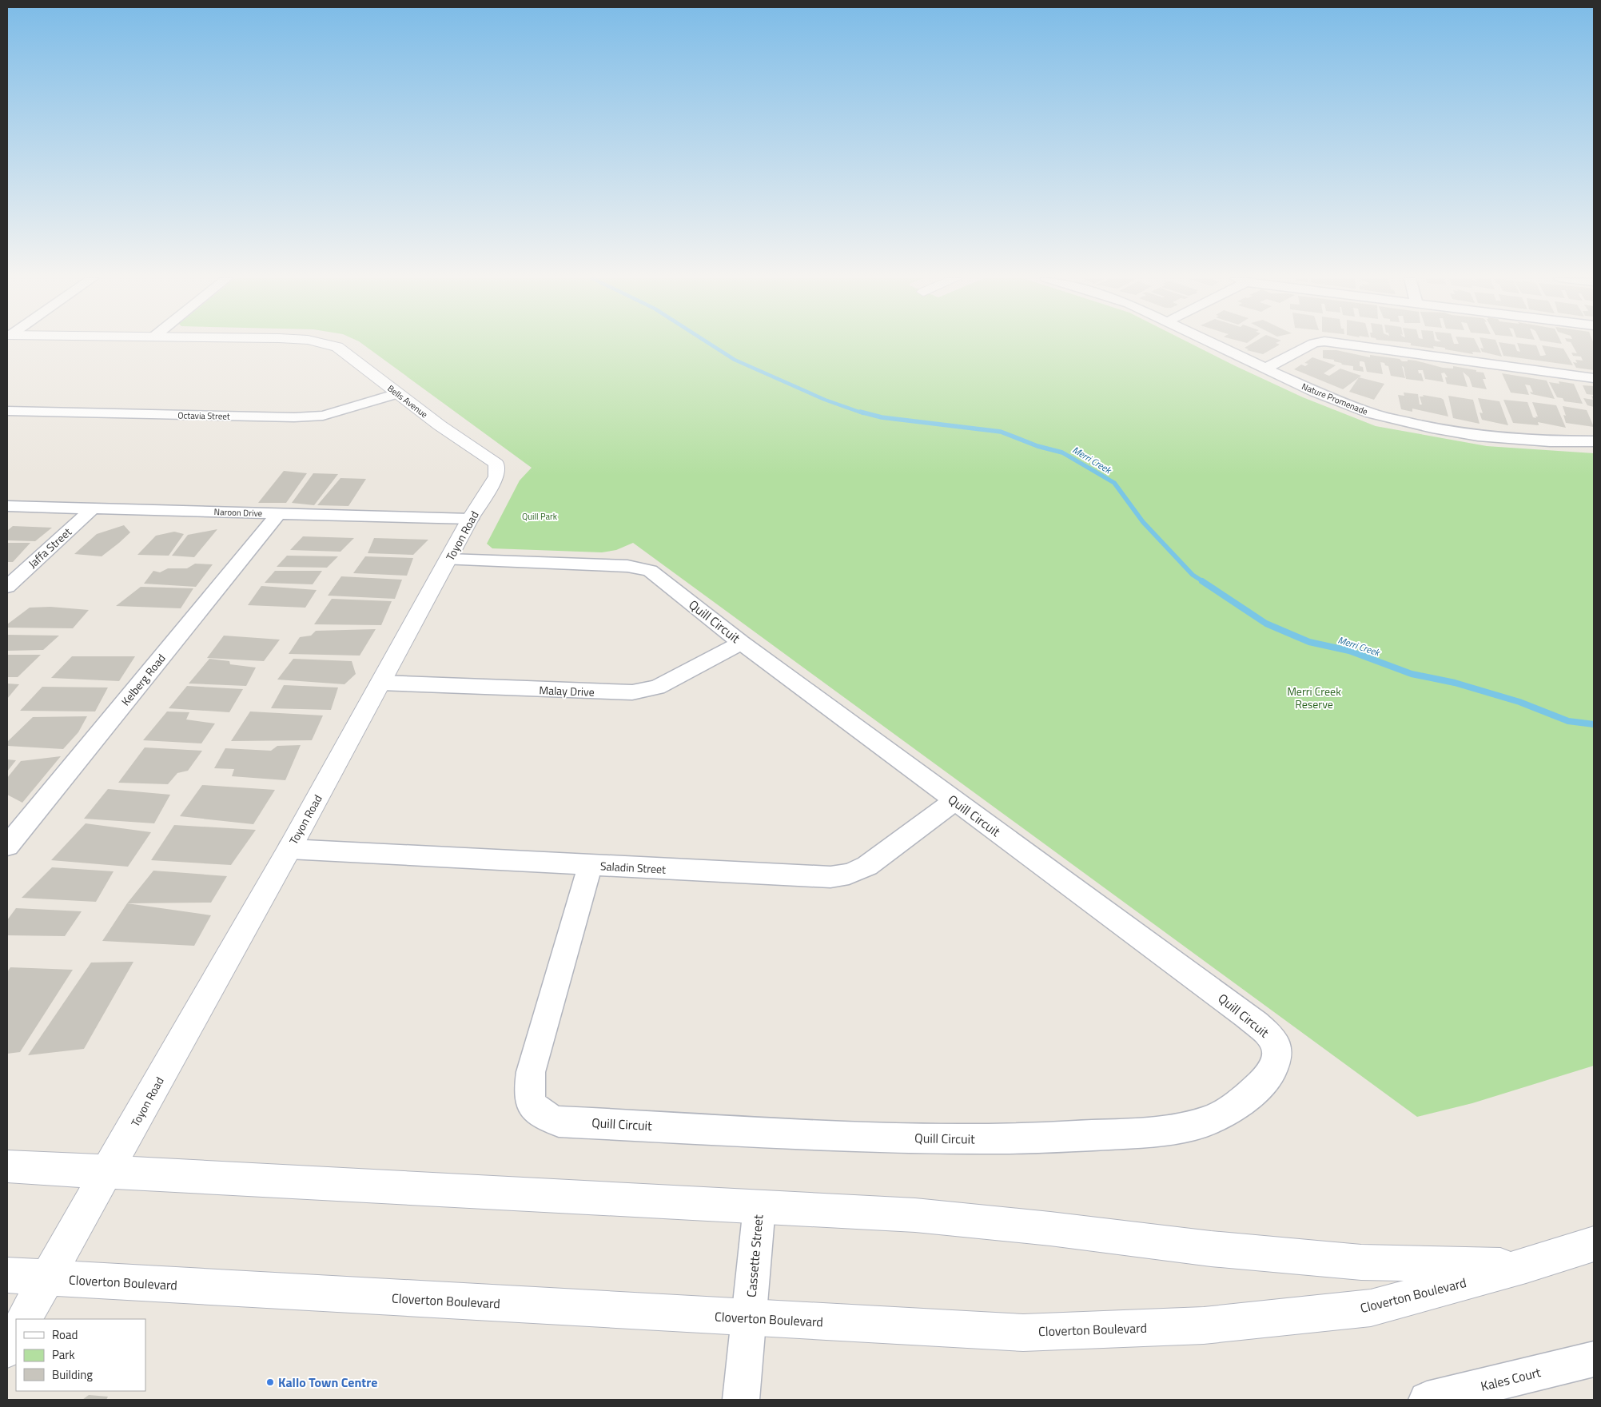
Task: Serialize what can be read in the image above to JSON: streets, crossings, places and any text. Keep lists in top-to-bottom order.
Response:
{
  "streets": {
    "street": [
      "Nature Promenade",
      "Bells Avenue",
      "Octavia Street",
      "Naroon Drive",
      "Toyon Road",
      "Jaffa Street",
      "Quill Circuit",
      "Kelberg Road",
      "Malay Drive",
      "Saladin Street",
      "Cassette Street",
      "Cloverton Boulevard",
      "Kales Court"
    ]
  },
  "crossings": [
    ["Bells Avenue", "Octavia Street"],
    ["Bells Avenue", "Toyon Road"],
    ["Naroon Drive", "Toyon Road"],
    ["Naroon Drive", "Jaffa Street"],
    ["Naroon Drive", "Kelberg Road"],
    ["Toyon Road", "Quill Circuit"],
    ["Toyon Road", "Malay Drive"],
    ["Toyon Road", "Saladin Street"],
    ["Toyon Road", "Cloverton Boulevard"],
    ["Quill Circuit", "Malay Drive"],
    ["Quill Circuit", "Saladin Street"],
    ["Cassette Street", "Cloverton Boulevard"]
  ],
  "water": ["Merri Creek"],
  "parks": ["Quill Park", "Merri Creek Reserve"],
  "places": ["Kallo Town Centre"],
  "legend": ["Road", "Park", "Building"]
}
